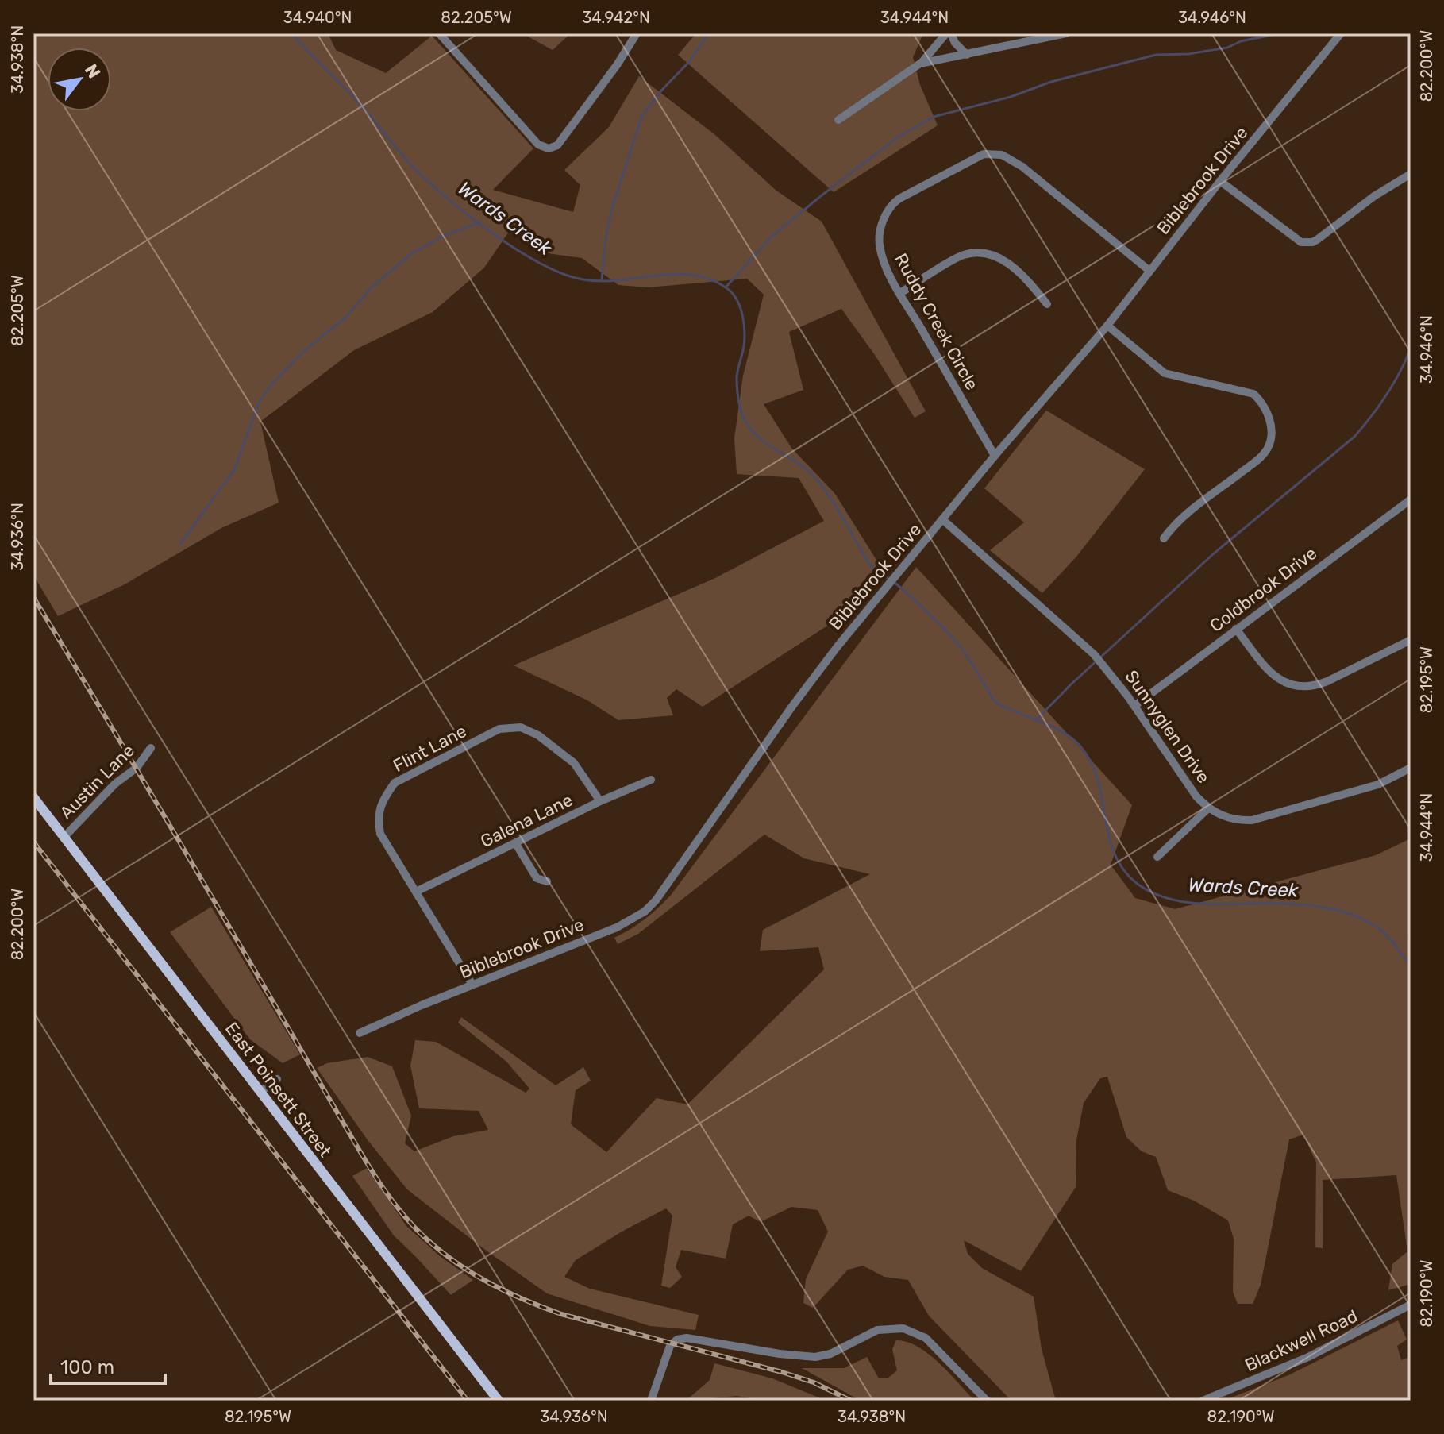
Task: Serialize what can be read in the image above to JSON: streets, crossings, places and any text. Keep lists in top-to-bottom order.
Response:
{
  "streets": {
    "main road": ["East Poinsett Street"],
    "street": [
      "Biblebrook Drive",
      "Ruddy Creek Circle",
      "Coldbrook Drive",
      "Sunnyglen Drive",
      "Flint Lane",
      "Austin Lane",
      "Galena Lane",
      "Blackwell Road"
    ]
  },
  "crossings": [
    ["Biblebrook Drive", "Ruddy Creek Circle"],
    ["Biblebrook Drive", "Sunnyglen Drive"],
    ["Biblebrook Drive", "Flint Lane"],
    ["Coldbrook Drive", "Sunnyglen Drive"],
    ["Flint Lane", "Galena Lane"],
    ["Austin Lane", "East Poinsett Street"]
  ],
  "water": ["Wards Creek"],
  "scale_bar": "100 m",
  "north": "top right",
  "coordinates": [
    "34.940°N",
    "82.205°W",
    "34.942°N",
    "34.944°N",
    "34.946°N",
    "34.938°N",
    "82.200°W",
    "34.936°N",
    "82.195°W",
    "82.190°W"
  ]
}
